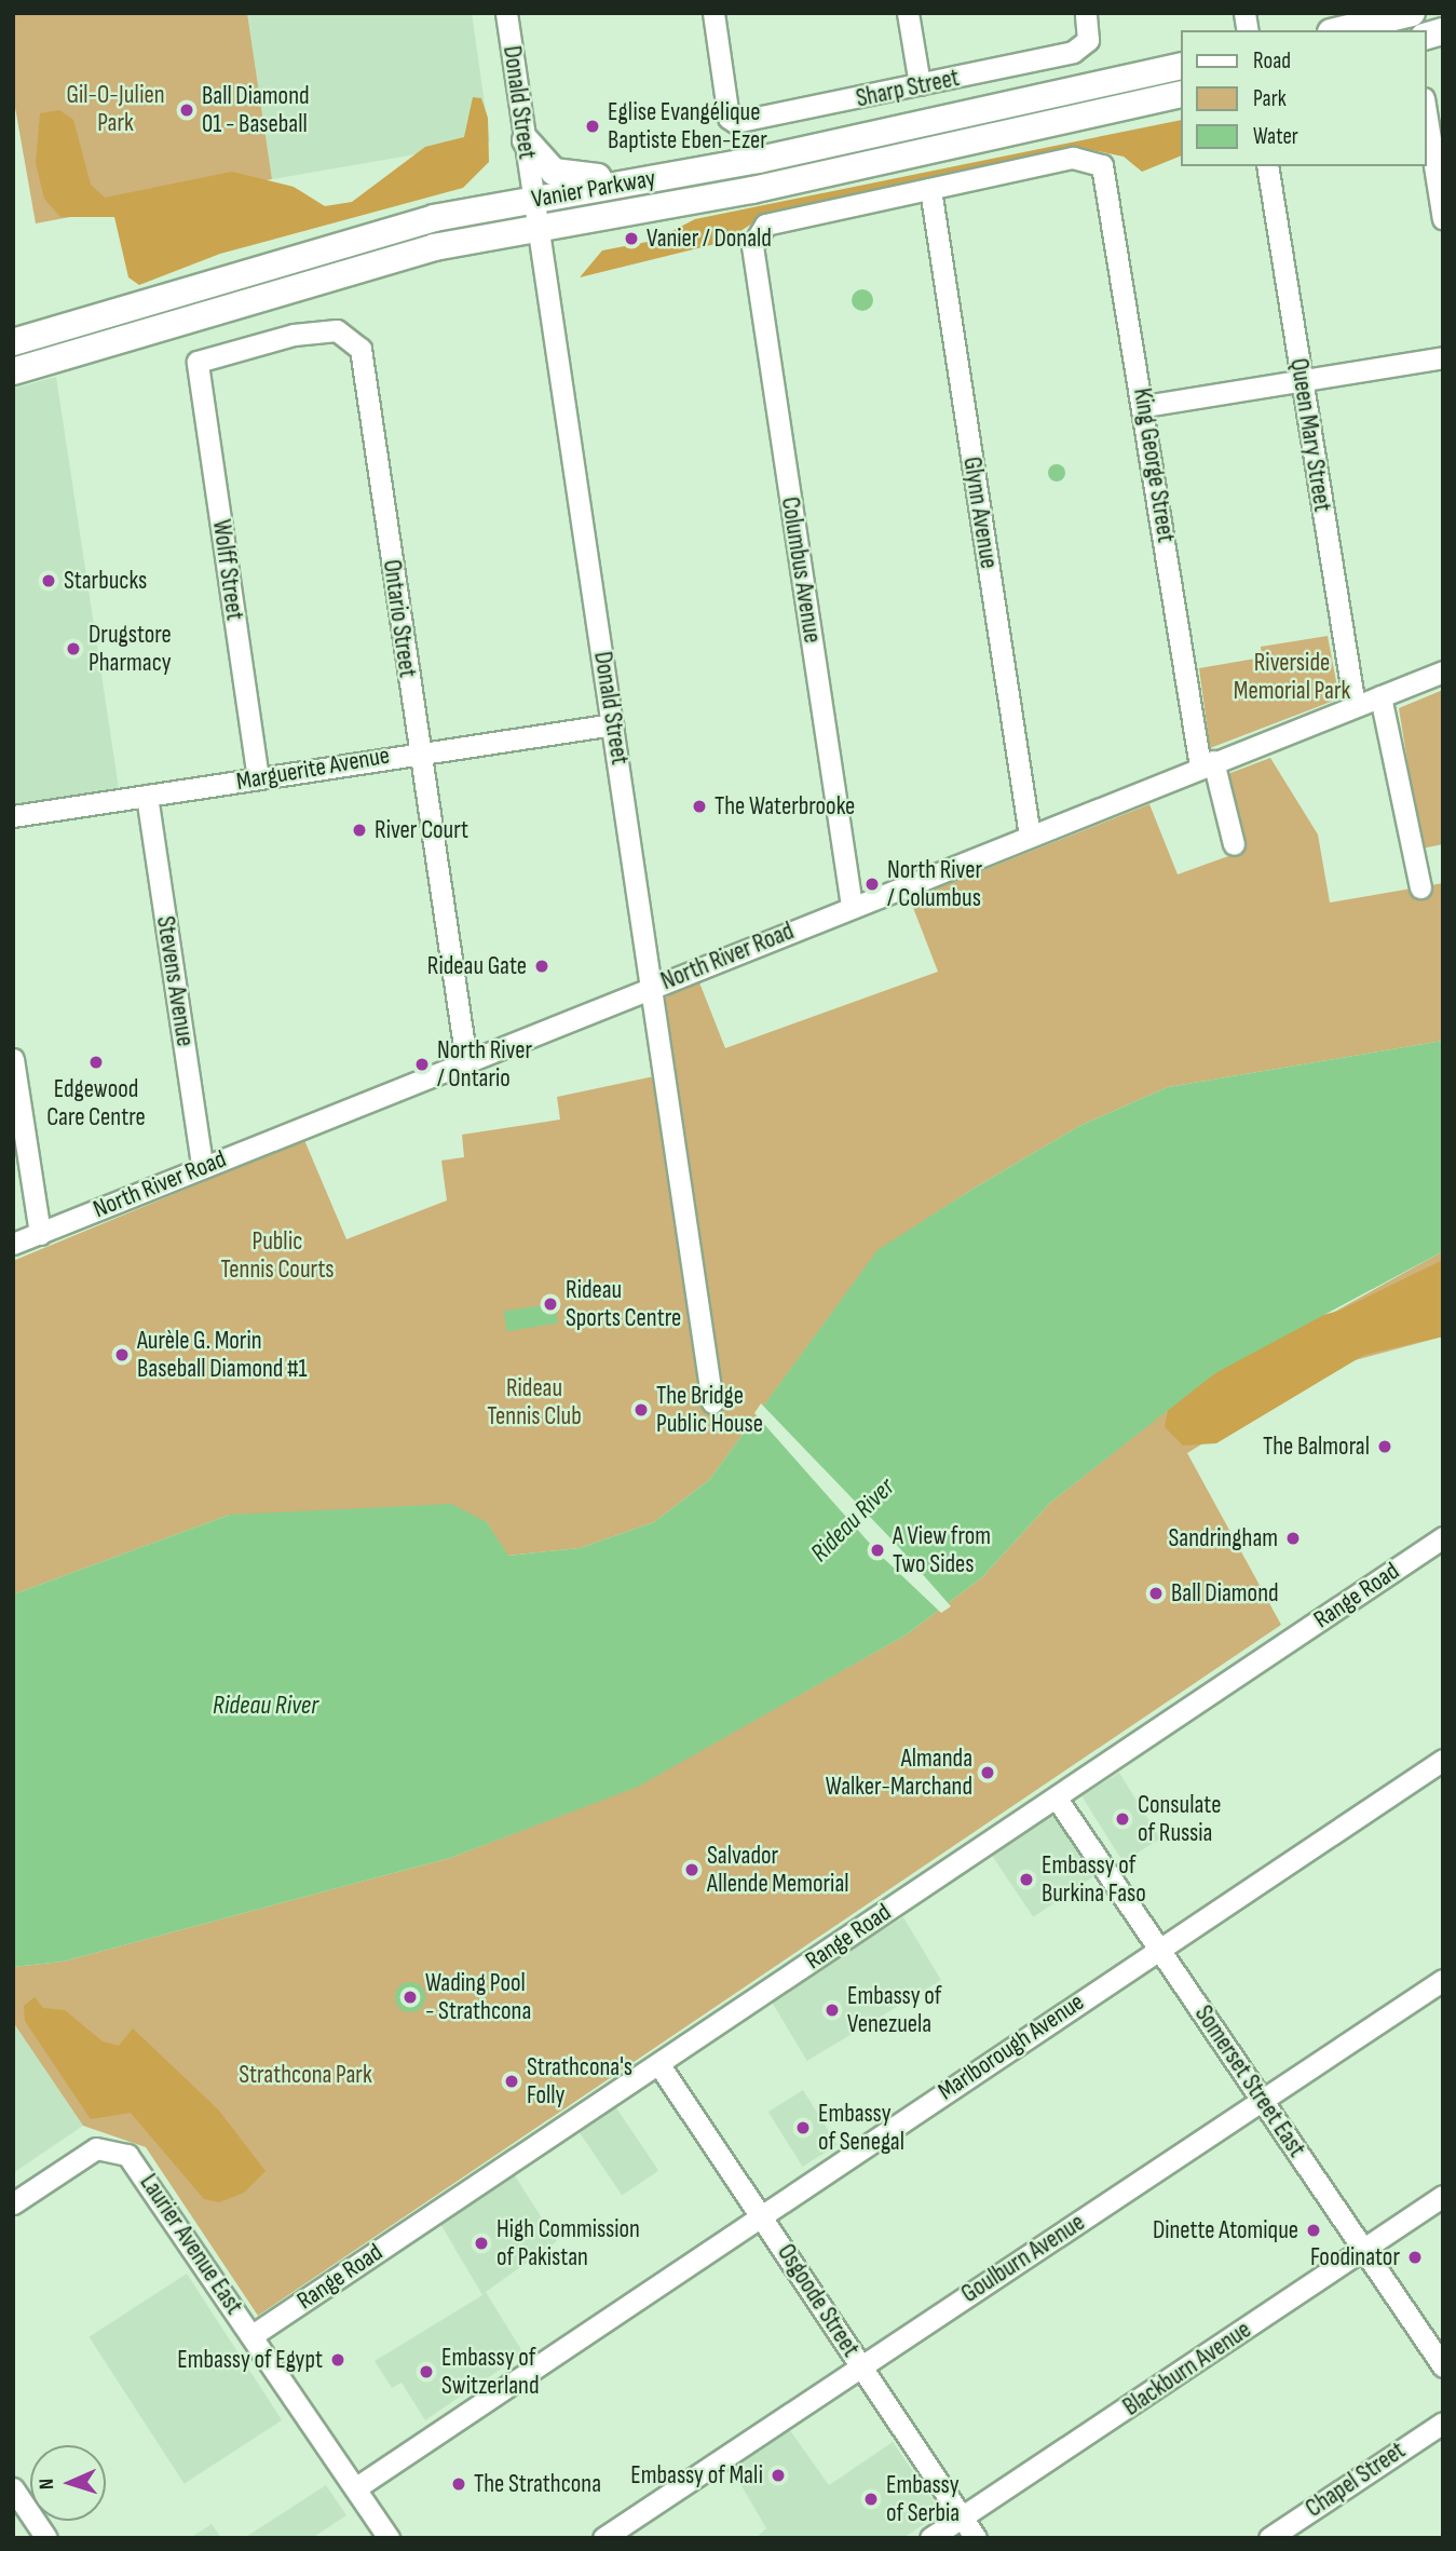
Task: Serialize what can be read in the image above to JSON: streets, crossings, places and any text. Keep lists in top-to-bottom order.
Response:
{
  "streets": {
    "main road": ["Vanier Parkway"],
    "street": [
      "Sharp Street",
      "Donald Street",
      "Queen Mary Street",
      "King George Street",
      "Glynn Avenue",
      "Wolff Street",
      "Columbus Avenue",
      "Ontario Street",
      "Marguerite Avenue",
      "North River Road",
      "Stevens Avenue",
      "Range Road",
      "Marlborough Avenue",
      "Somerset Street East",
      "Laurier Avenue East",
      "Goulburn Avenue",
      "Osgoode Street",
      "Blackburn Avenue",
      "Chapel Street"
    ]
  },
  "crossings": [
    ["Donald Street", "Vanier Parkway"],
    ["Donald Street", "Marguerite Avenue"],
    ["Donald Street", "North River Road"],
    ["Queen Mary Street", "North River Road"],
    ["King George Street", "Glynn Avenue"],
    ["King George Street", "Columbus Avenue"],
    ["King George Street", "North River Road"],
    ["Glynn Avenue", "Columbus Avenue"],
    ["Glynn Avenue", "North River Road"],
    ["Wolff Street", "Ontario Street"],
    ["Wolff Street", "Marguerite Avenue"],
    ["Columbus Avenue", "North River Road"],
    ["Ontario Street", "Marguerite Avenue"],
    ["Ontario Street", "North River Road"],
    ["Marguerite Avenue", "Stevens Avenue"],
    ["North River Road", "Stevens Avenue"],
    ["Range Road", "Somerset Street East"],
    ["Range Road", "Laurier Avenue East"],
    ["Range Road", "Osgoode Street"],
    ["Marlborough Avenue", "Somerset Street East"],
    ["Marlborough Avenue", "Laurier Avenue East"],
    ["Marlborough Avenue", "Osgoode Street"],
    ["Somerset Street East", "Goulburn Avenue"],
    ["Somerset Street East", "Blackburn Avenue"],
    ["Goulburn Avenue", "Osgoode Street"],
    ["Osgoode Street", "Blackburn Avenue"]
  ],
  "water": ["Rideau River"],
  "parks": [
    "Gil-O-Julien Park",
    "Riverside Memorial Park",
    "Public Tennis Courts",
    "Rideau Tennis Club",
    "Strathcona Park"
  ],
  "places": [
    "Ball Diamond 01 - Baseball",
    "Eglise Evangélique Baptiste Eben-Ezer",
    "Vanier / Donald",
    "Starbucks",
    "Drugstore Pharmacy",
    "The Waterbrooke",
    "River Court",
    "North River / Columbus",
    "Rideau Gate",
    "Edgewood Care Centre",
    "North River / Ontario",
    "Rideau Sports Centre",
    "Aurèle G. Morin Baseball Diamond #1",
    "The Bridge Public House",
    "The Balmoral",
    "Sandringham",
    "A View from Two Sides",
    "Ball Diamond",
    "Almanda Walker-Marchand",
    "Consulate of Russia",
    "Salvador Allende Memorial",
    "Embassy of Burkina Faso",
    "Wading Pool - Strathcona",
    "Embassy of Venezuela",
    "Strathcona's Folly",
    "Embassy of Senegal",
    "Dinette Atomique",
    "High Commission of Pakistan",
    "Foodinator",
    "Embassy of Egypt",
    "Embassy of Switzerland",
    "Embassy of Mali",
    "The Strathcona",
    "Embassy of Serbia"
  ],
  "legend": ["Road", "Park", "Water"],
  "north": "left"
}
